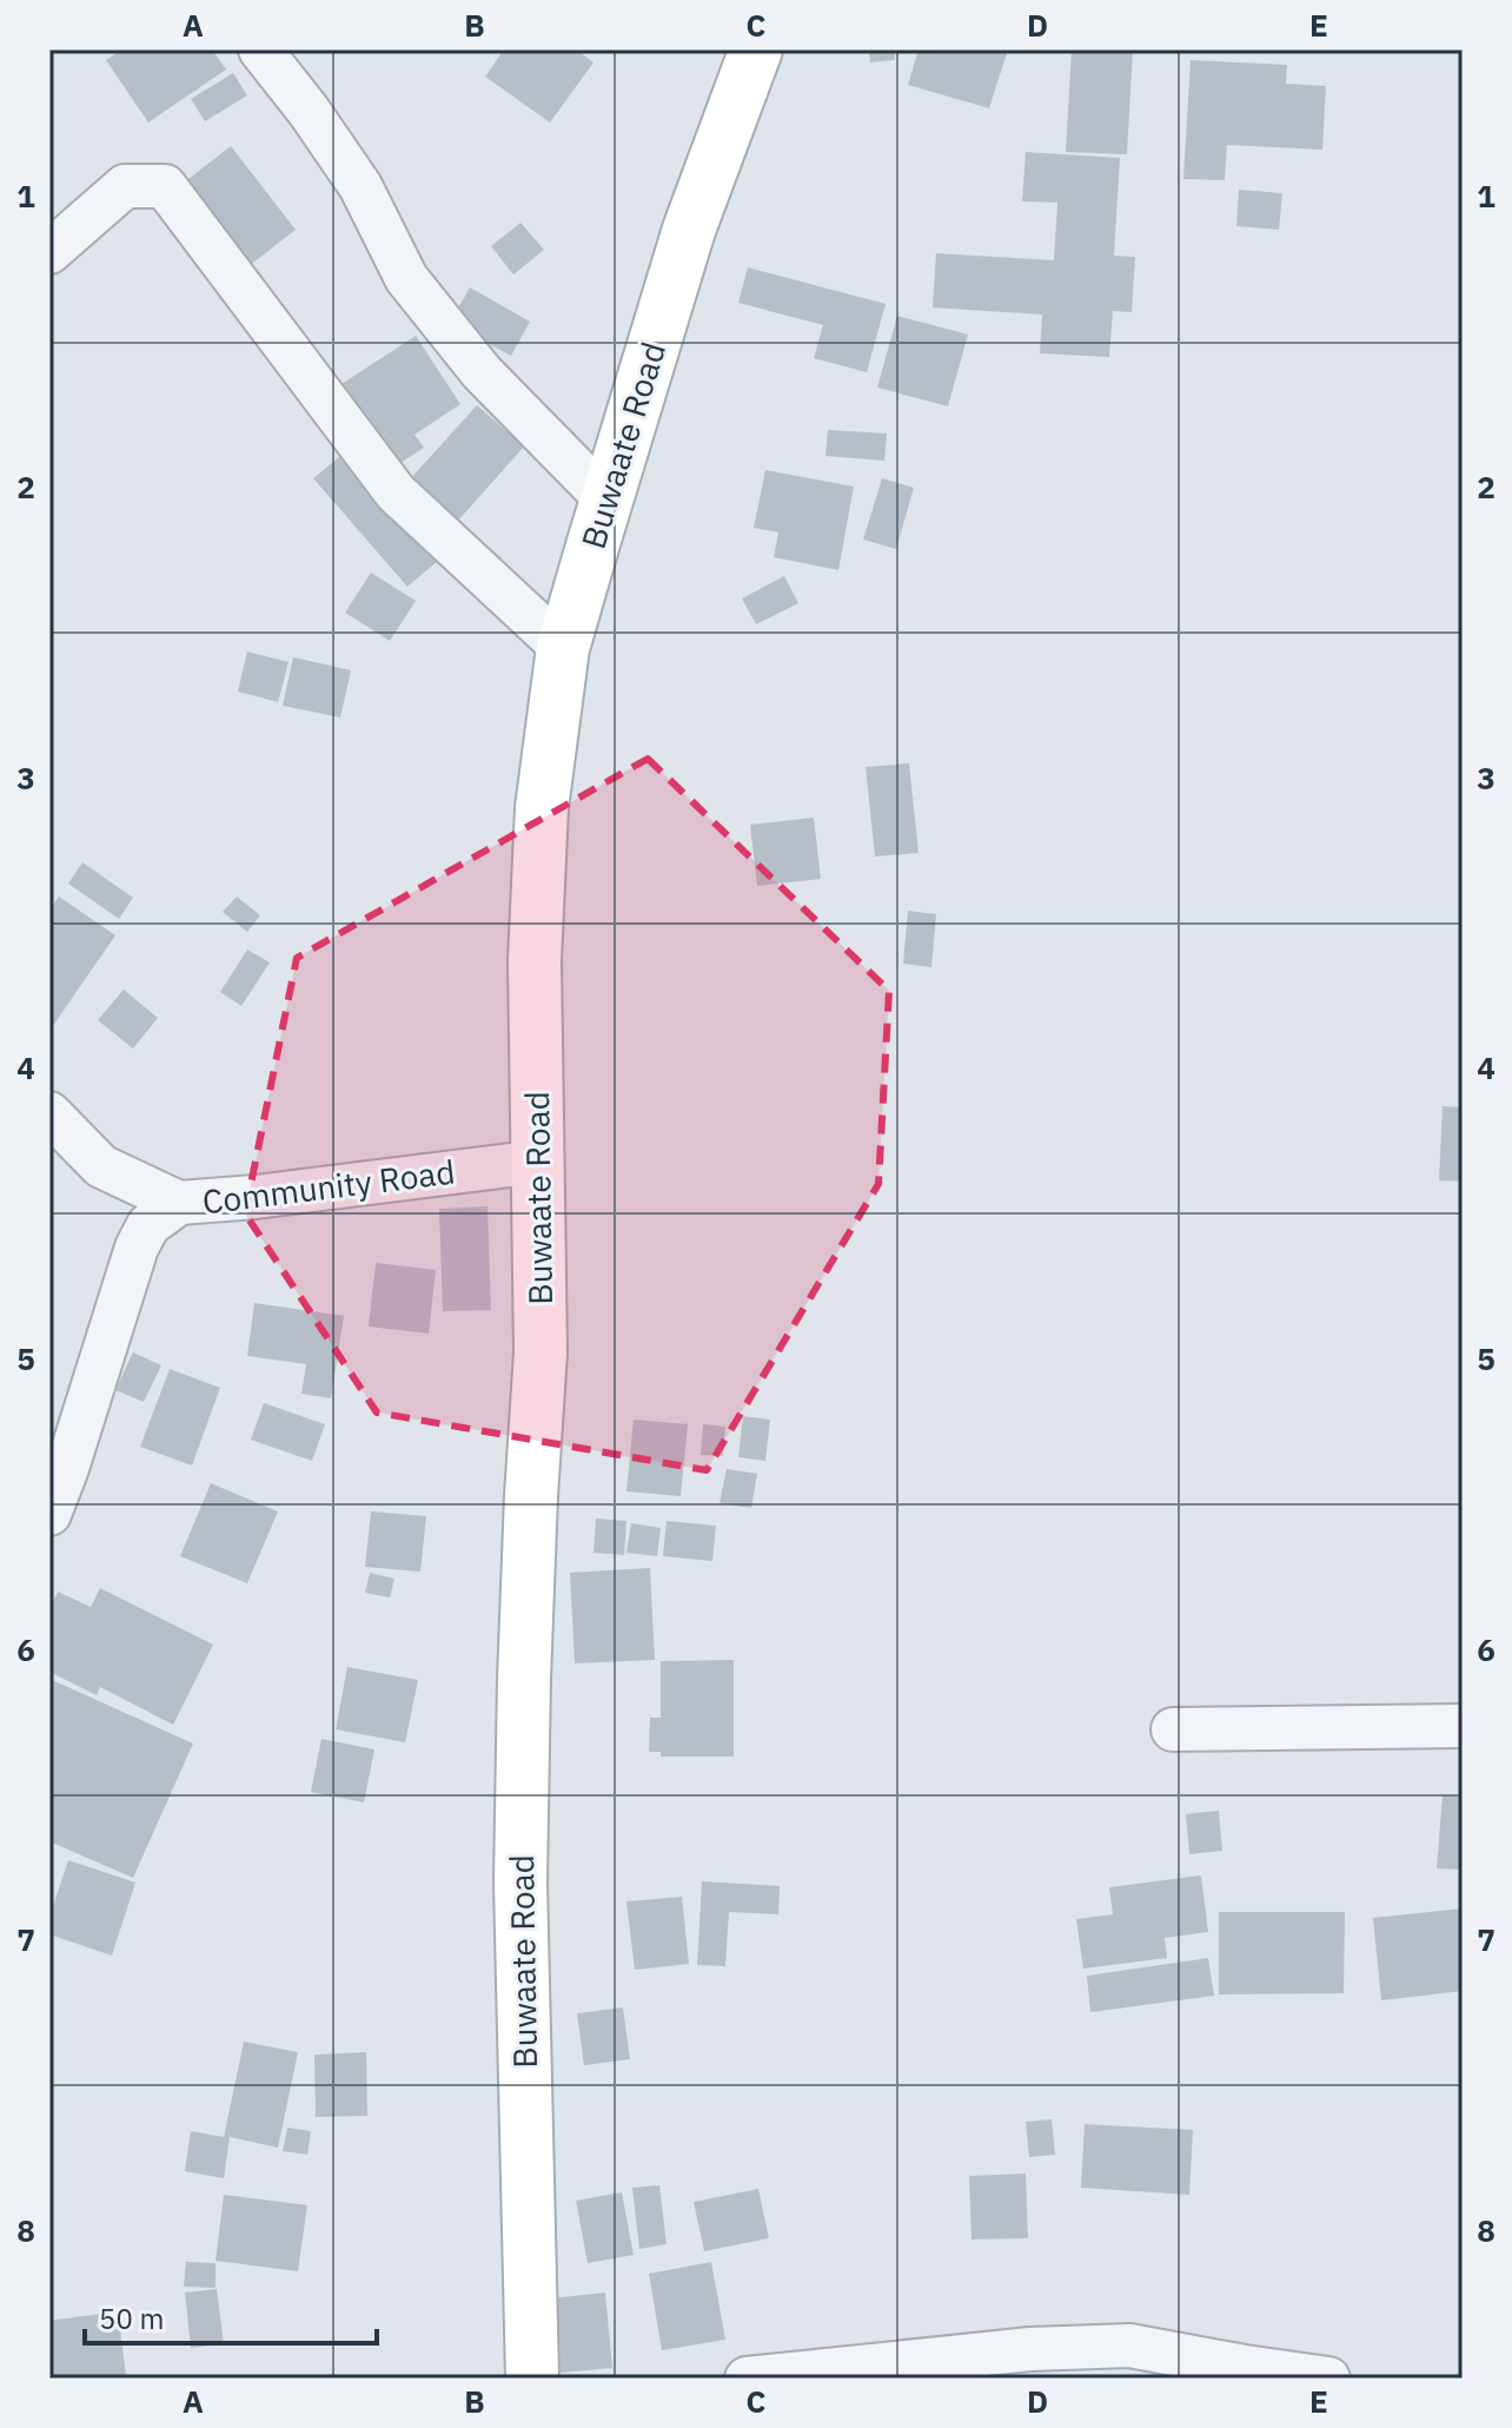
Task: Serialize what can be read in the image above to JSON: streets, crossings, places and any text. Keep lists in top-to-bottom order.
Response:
{
  "streets": {
    "street": ["Buwaate Road", "Community Road"]
  },
  "crossings": [
    ["Buwaate Road", "Community Road"]
  ],
  "scale_bar": "50 m",
  "grid": {
    "columns": [
      "A",
      "B",
      "C",
      "D",
      "E"
    ],
    "rows": [
      "1",
      "2",
      "3",
      "4",
      "5",
      "6",
      "7",
      "8"
    ]
  }
}
